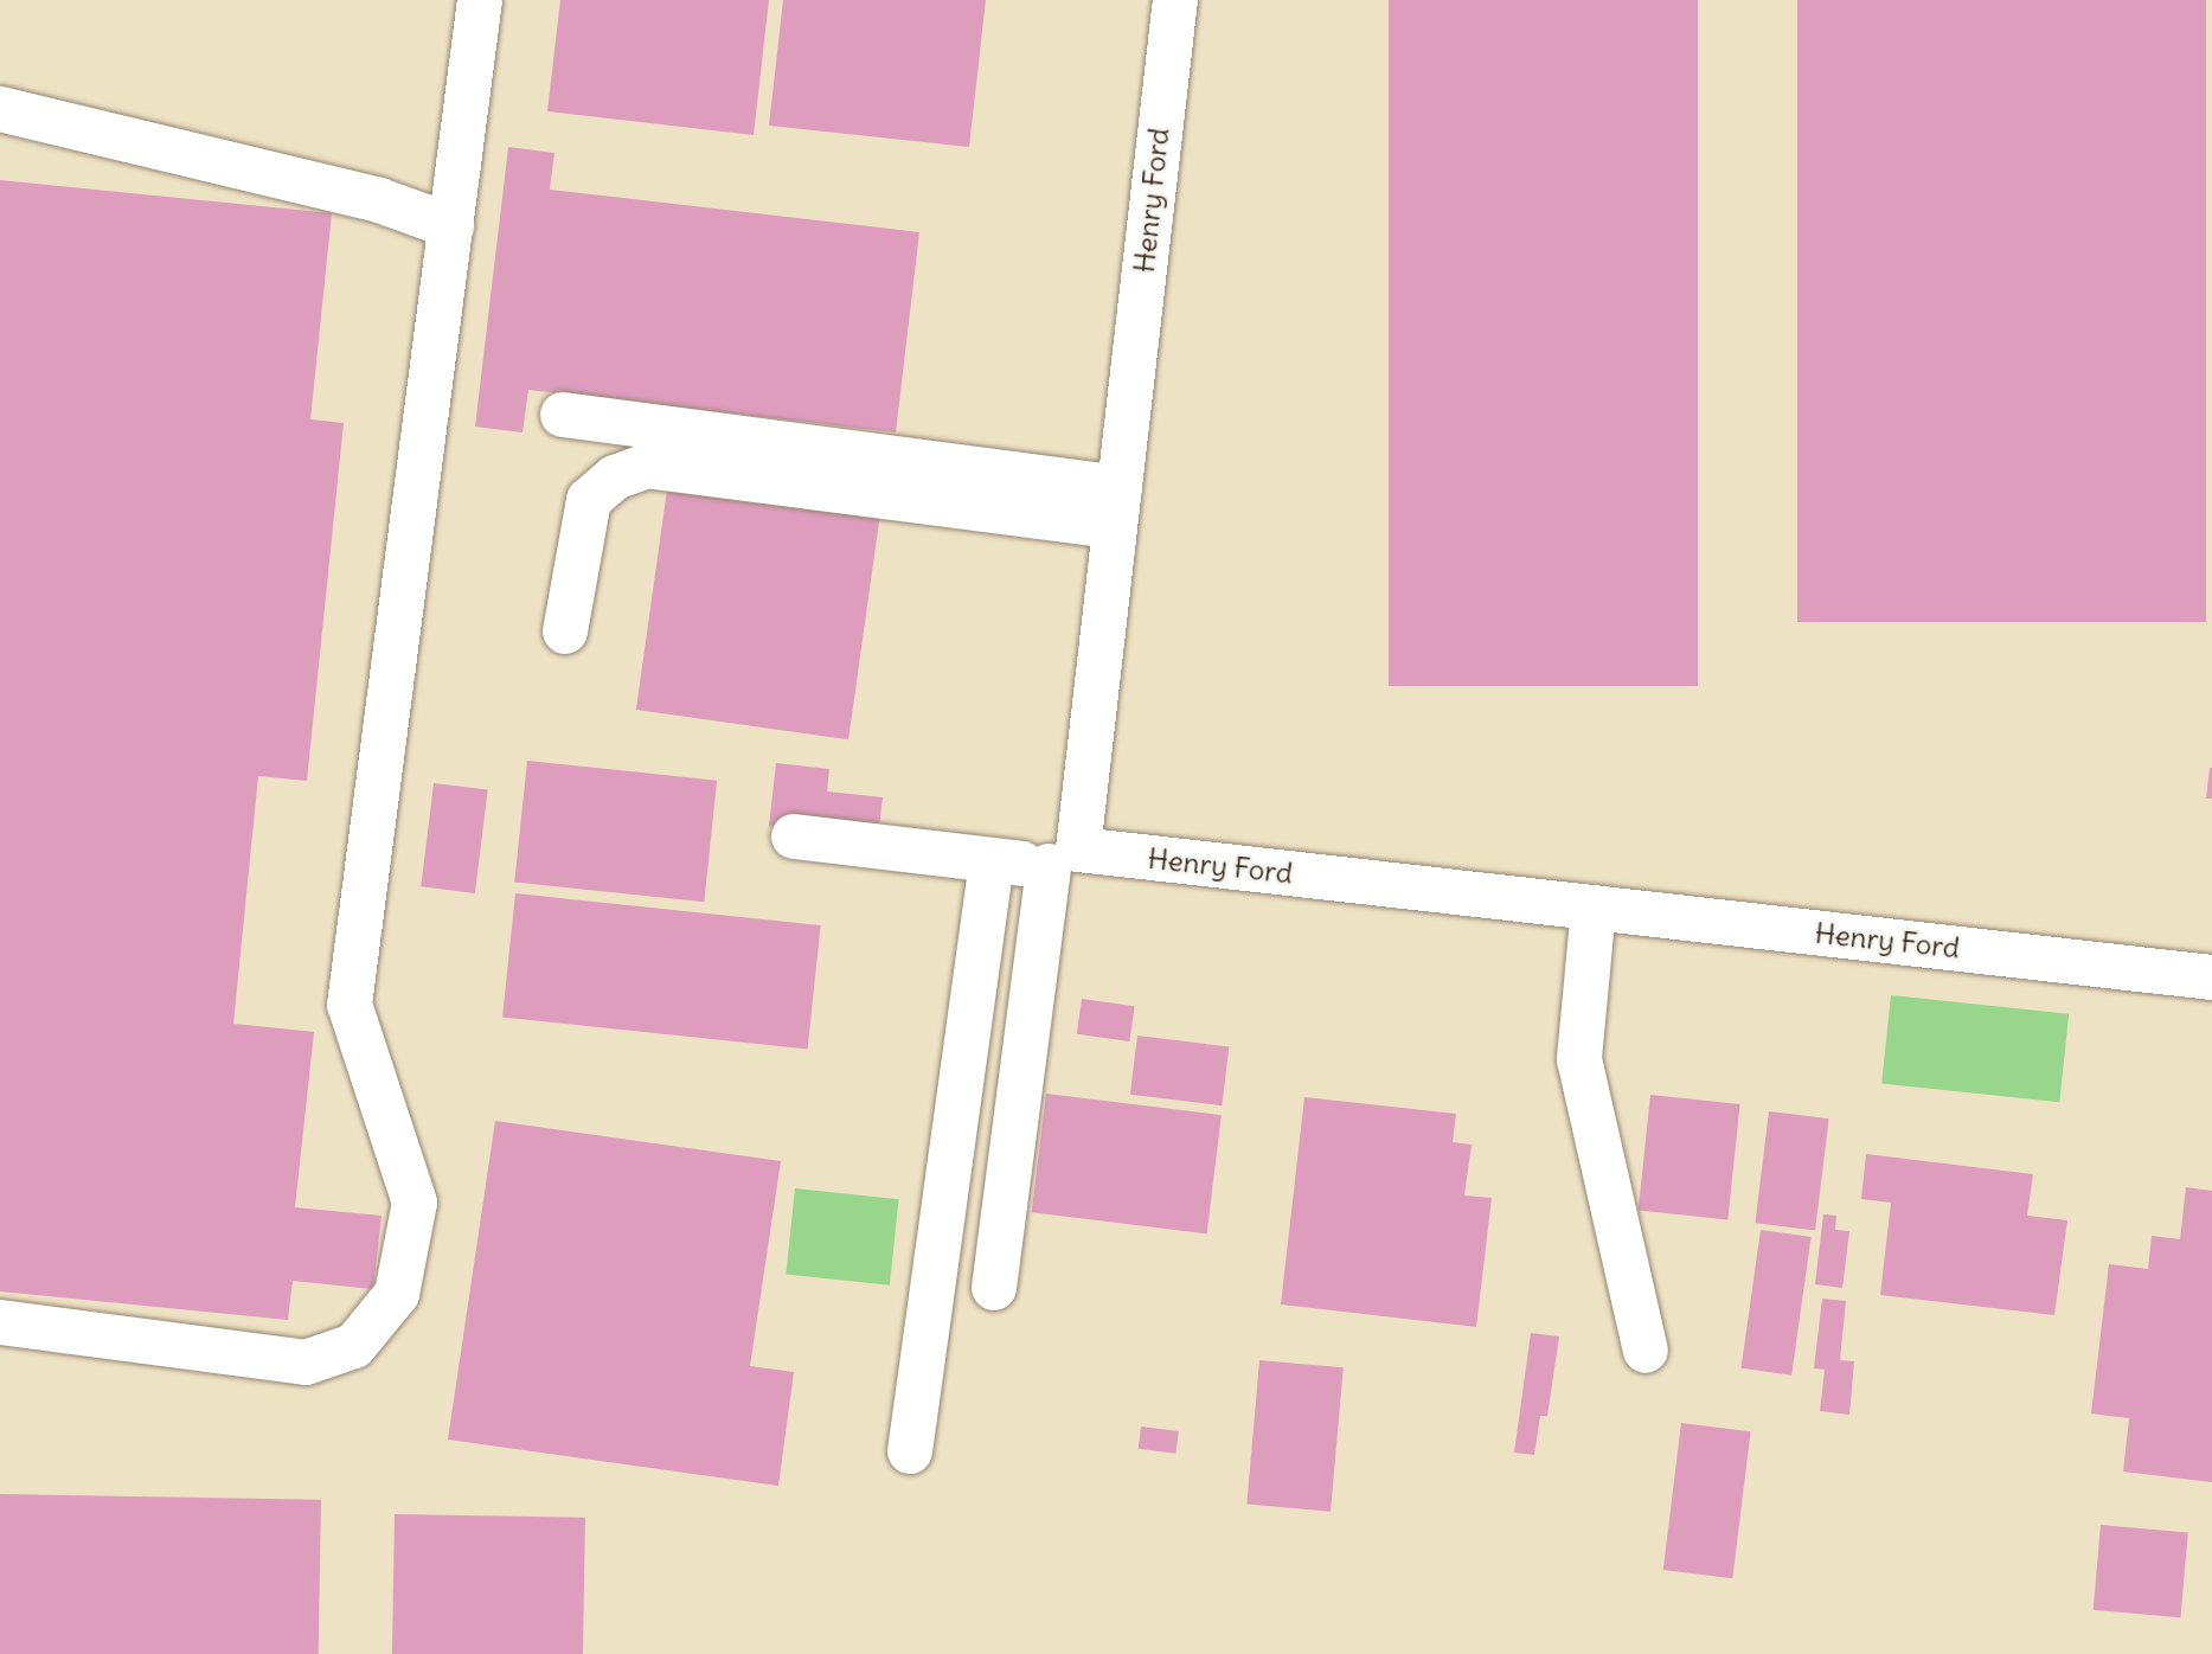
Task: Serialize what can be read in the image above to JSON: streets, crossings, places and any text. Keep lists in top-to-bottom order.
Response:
{
  "streets": {
    "street": ["Henry Ford"]
  }
}
